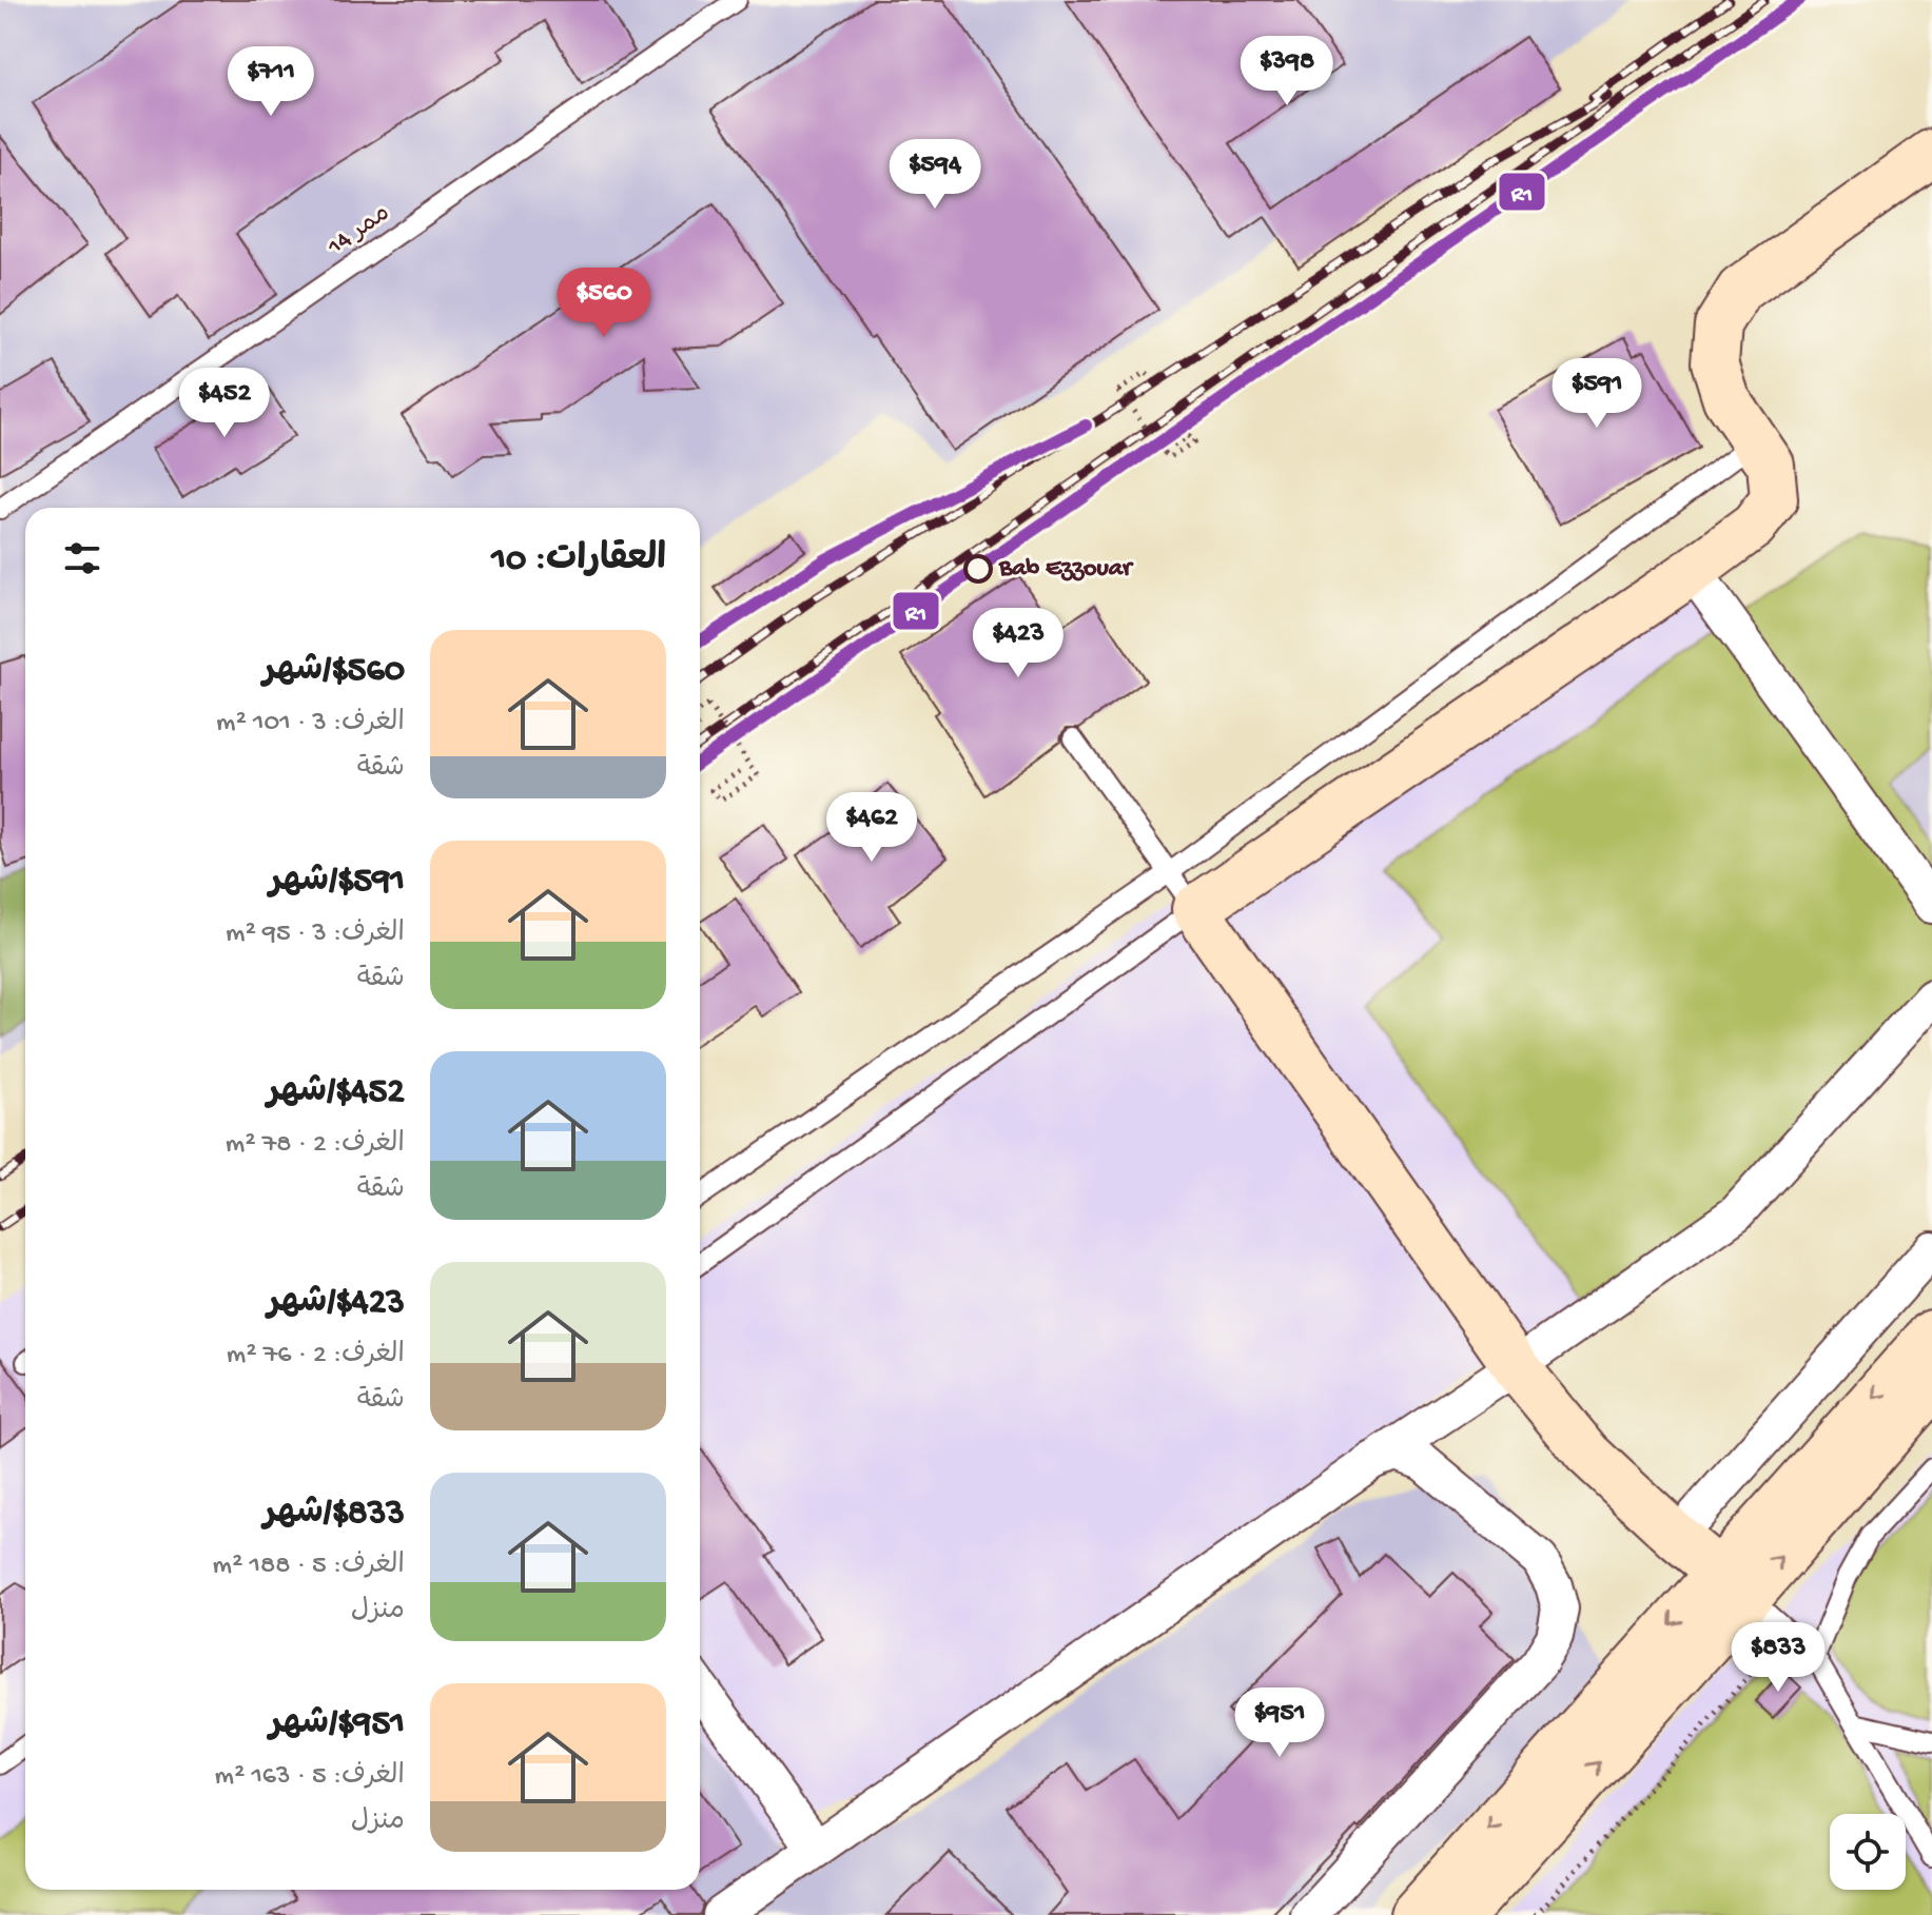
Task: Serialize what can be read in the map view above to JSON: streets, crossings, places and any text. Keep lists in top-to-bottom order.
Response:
{
  "streets": {
    "lane": ["ممر 14"]
  },
  "places": ["Bab Ezzouar"],
  "lines": ["transit line R1"],
  "page": {
    "price": [
      "$398",
      "$711",
      "$594",
      "$560",
      "$591",
      "$452",
      "$423",
      "$462",
      "$833",
      "$951"
    ],
    "heading": "العقارات: 10",
    "list": [
      {
        "name": "$560/شهر",
        "note": "الغرف: 3 · 101 m² · شقة"
      },
      {
        "name": "$591/شهر",
        "note": "الغرف: 3 · 95 m² · شقة"
      },
      {
        "name": "$452/شهر",
        "note": "الغرف: 2 · 78 m² · شقة"
      },
      {
        "name": "$423/شهر",
        "note": "الغرف: 2 · 76 m² · شقة"
      },
      {
        "name": "$833/شهر",
        "note": "الغرف: 5 · 188 m² · منزل"
      },
      {
        "name": "$951/شهر",
        "note": "الغرف: 5 · 163 m² · منزل"
      }
    ]
  }
}
